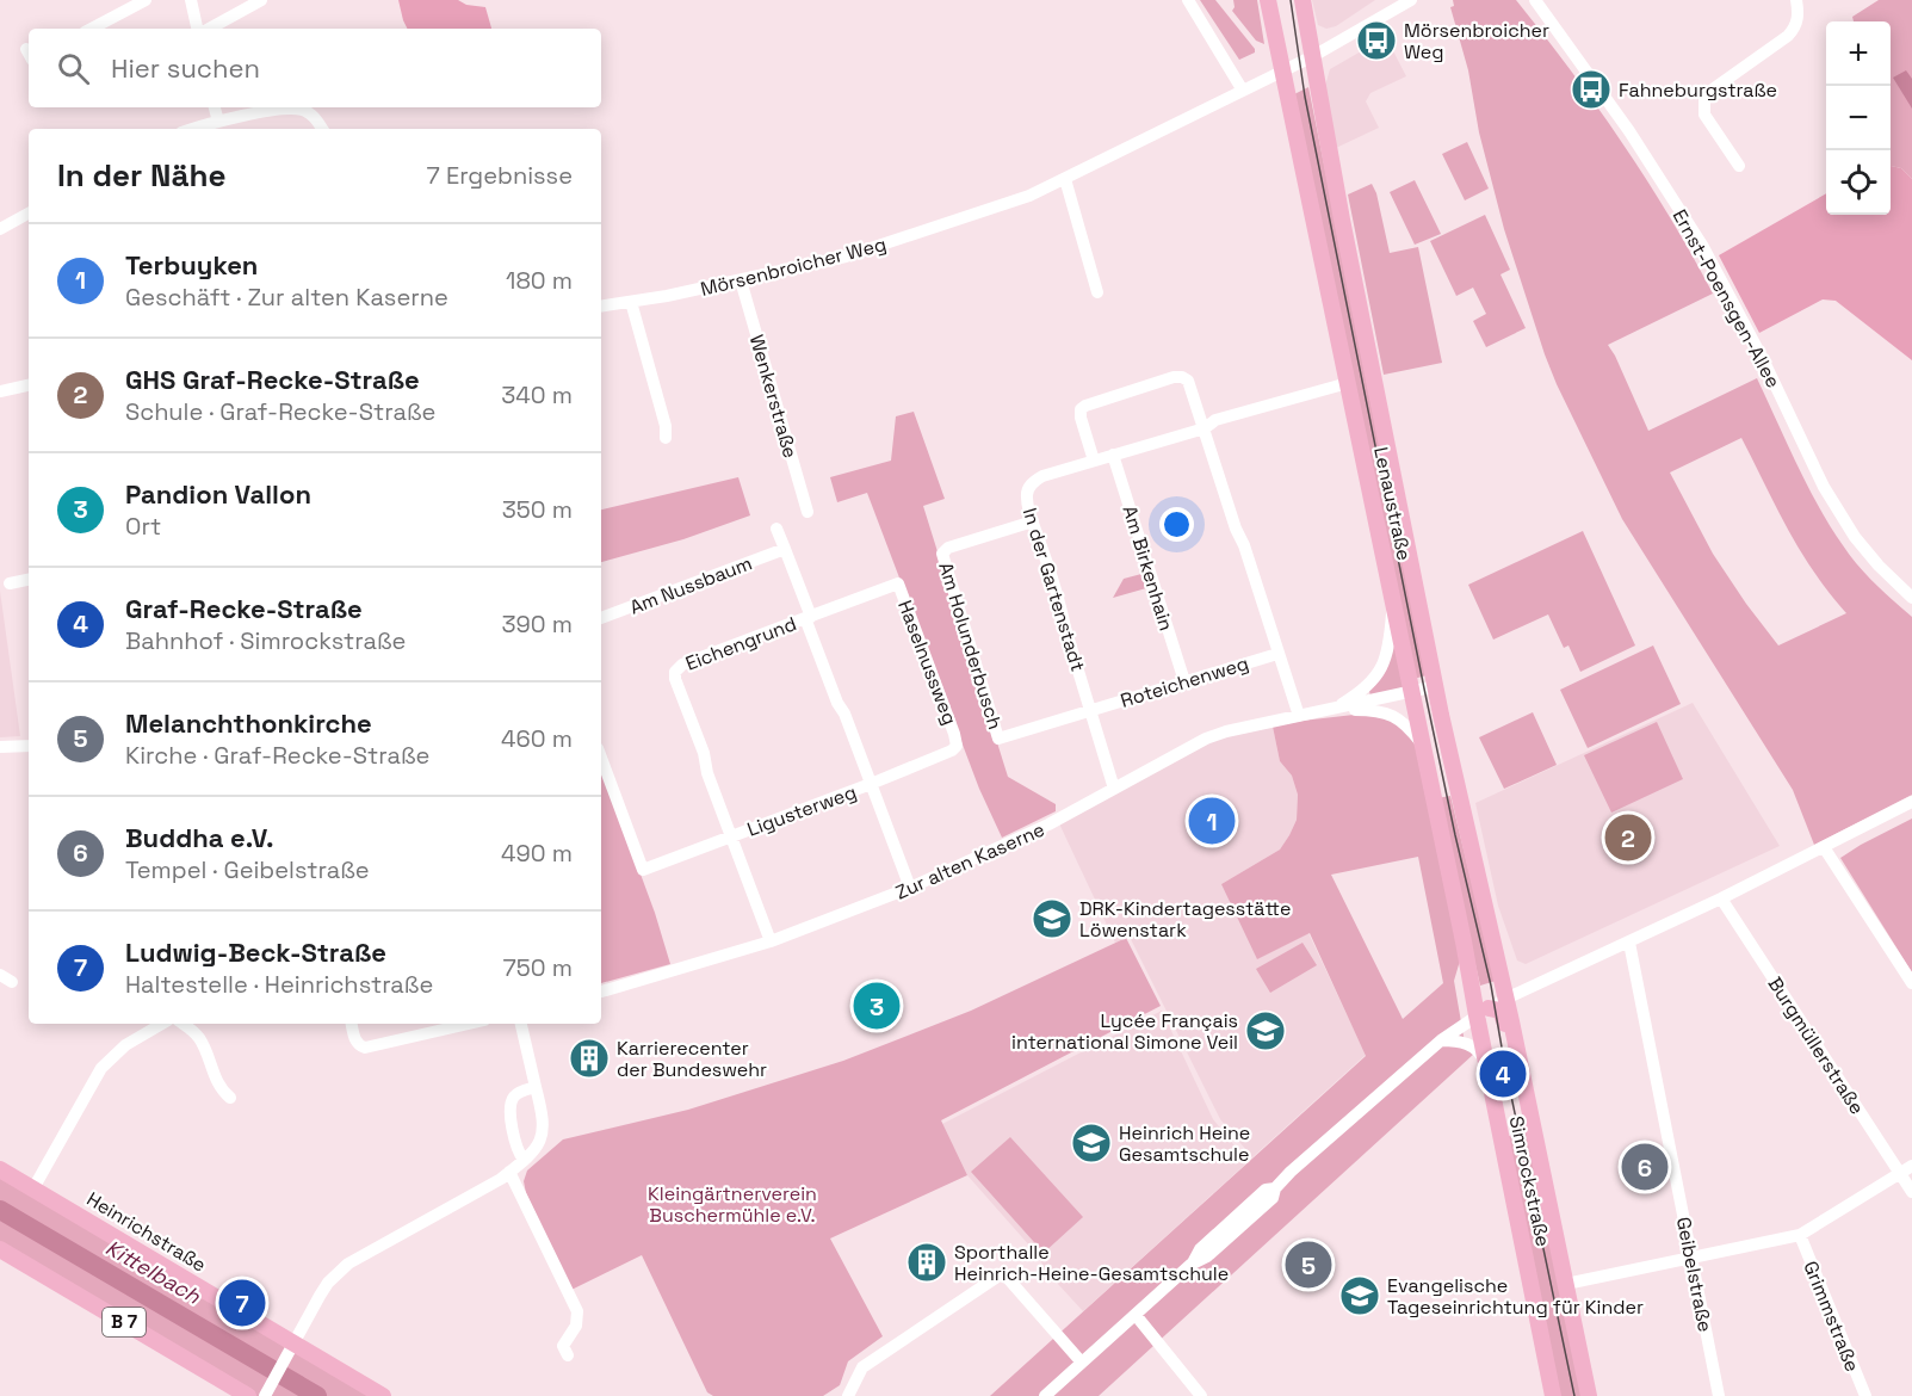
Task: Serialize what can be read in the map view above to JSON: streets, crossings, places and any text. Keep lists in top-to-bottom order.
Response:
{
  "streets": {
    "main road": [
      "Lenaustraße",
      "Simrockstraße",
      "Heinrichstraße",
      "B 7"
    ],
    "street": [
      "Mörsenbroicher Weg",
      "Ernst-Poensgen-Allee",
      "Wenkerstraße",
      "Am Birkenhain",
      "Am Nussbaum",
      "In der Gartenstadt",
      "Eichengrund",
      "Am Holunderbusch",
      "Haselnussweg",
      "Roteichenweg",
      "Ligusterweg",
      "Zur alten Kaserne",
      "Burgmüllerstraße",
      "Geibelstraße",
      "Grimmstraße"
    ]
  },
  "crossings": [
    ["Mörsenbroicher Weg", "Wenkerstraße"],
    ["Mörsenbroicher Weg", "Lenaustraße"],
    ["Lenaustraße", "In der Gartenstadt"],
    ["Lenaustraße", "Zur alten Kaserne"],
    ["Lenaustraße", "Simrockstraße"],
    ["Am Birkenhain", "In der Gartenstadt"],
    ["Am Birkenhain", "Roteichenweg"],
    ["In der Gartenstadt", "Am Holunderbusch"],
    ["In der Gartenstadt", "Roteichenweg"],
    ["In der Gartenstadt", "Zur alten Kaserne"],
    ["Eichengrund", "Haselnussweg"],
    ["Eichengrund", "Ligusterweg"],
    ["Eichengrund", "Zur alten Kaserne"],
    ["Am Holunderbusch", "Roteichenweg"],
    ["Haselnussweg", "Ligusterweg"]
  ],
  "water": ["Kittelbach"],
  "parks": ["Kleingärtnerverein Buschermühle e.V."],
  "places": {
    "bus stop": ["Mörsenbroicher Weg", "Fahneburgstraße"],
    "school or university": [
      "DRK-Kindertagesstätte Löwenstark",
      "Lycée Français international Simone Veil",
      "Heinrich Heine Gesamtschule",
      "Evangelische Tageseinrichtung für Kinder"
    ],
    "building": ["Karrierecenter der Bundeswehr", "Sporthalle Heinrich-Heine-Gesamtschule"]
  },
  "page": {
    "map_buttons": ["+", "−"],
    "search": "Hier suchen",
    "heading": ["In der Nähe", "7 Ergebnisse"],
    "list": [
      {
        "mark": "1",
        "name": "Terbuyken",
        "note": "Geschäft · Zur alten Kaserne",
        "value": "180 m"
      },
      {
        "mark": "2",
        "name": "GHS Graf-Recke-Straße",
        "note": "Schule · Graf-Recke-Straße",
        "value": "340 m"
      },
      {
        "mark": "3",
        "name": "Pandion Vallon",
        "note": "Ort",
        "value": "350 m"
      },
      {
        "mark": "4",
        "name": "Graf-Recke-Straße",
        "note": "Bahnhof · Simrockstraße",
        "value": "390 m"
      },
      {
        "mark": "5",
        "name": "Melanchthonkirche",
        "note": "Kirche · Graf-Recke-Straße",
        "value": "460 m"
      },
      {
        "mark": "6",
        "name": "Buddha e.V.",
        "note": "Tempel · Geibelstraße",
        "value": "490 m"
      },
      {
        "mark": "7",
        "name": "Ludwig-Beck-Straße",
        "note": "Haltestelle · Heinrichstraße",
        "value": "750 m"
      }
    ],
    "pins": [
      "1",
      "2",
      "3",
      "4",
      "6",
      "5",
      "7"
    ]
  }
}
